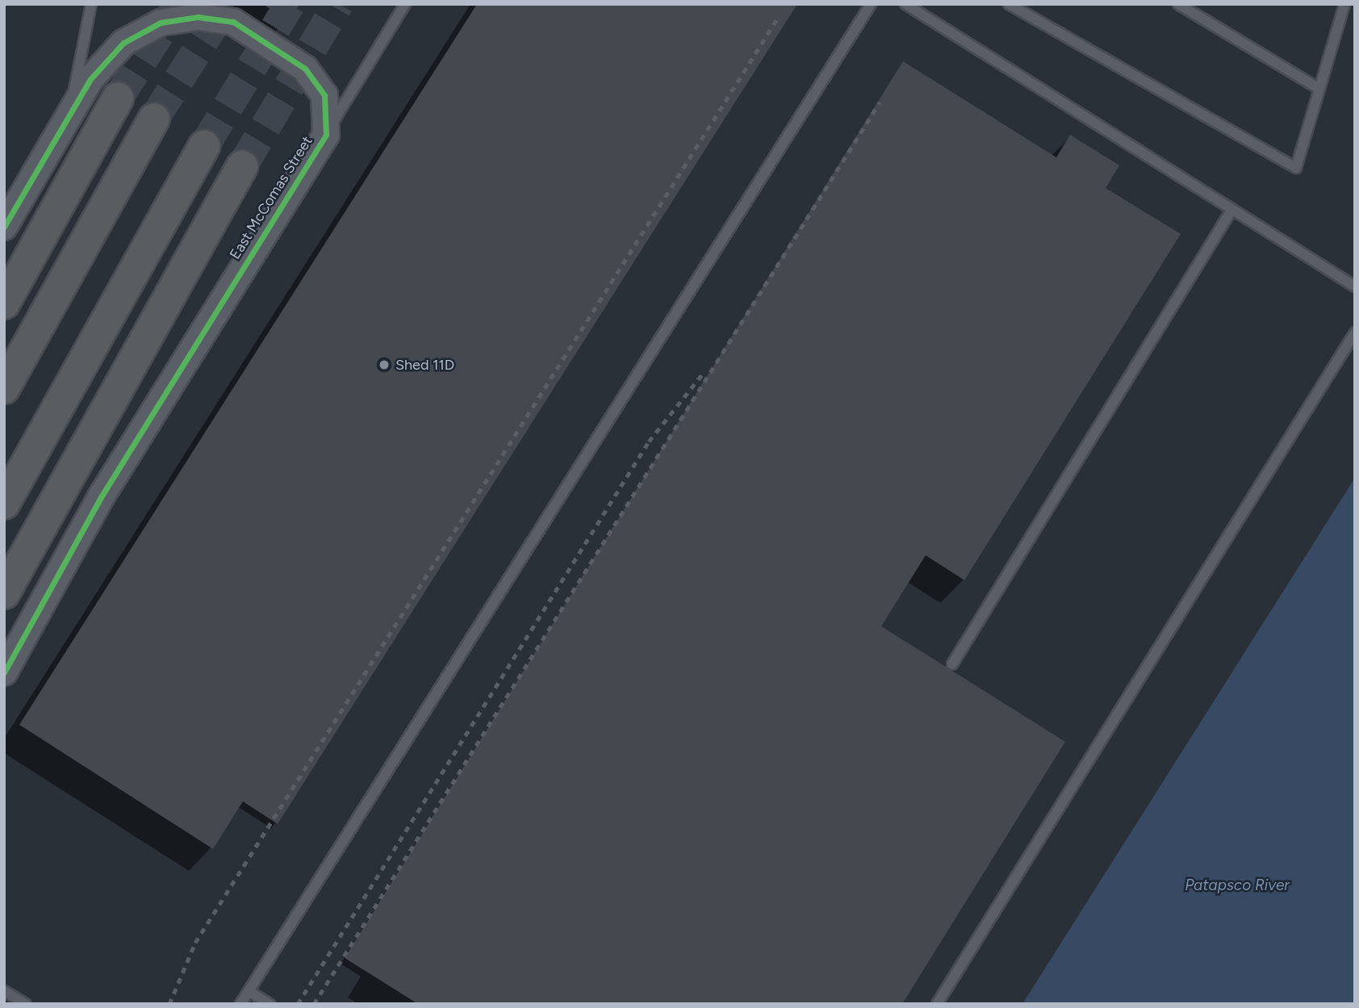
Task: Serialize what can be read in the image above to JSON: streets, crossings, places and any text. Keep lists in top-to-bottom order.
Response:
{
  "streets": {
    "street": ["East McComas Street"]
  },
  "water": ["Patapsco River"],
  "places": ["Shed 11D"]
}
